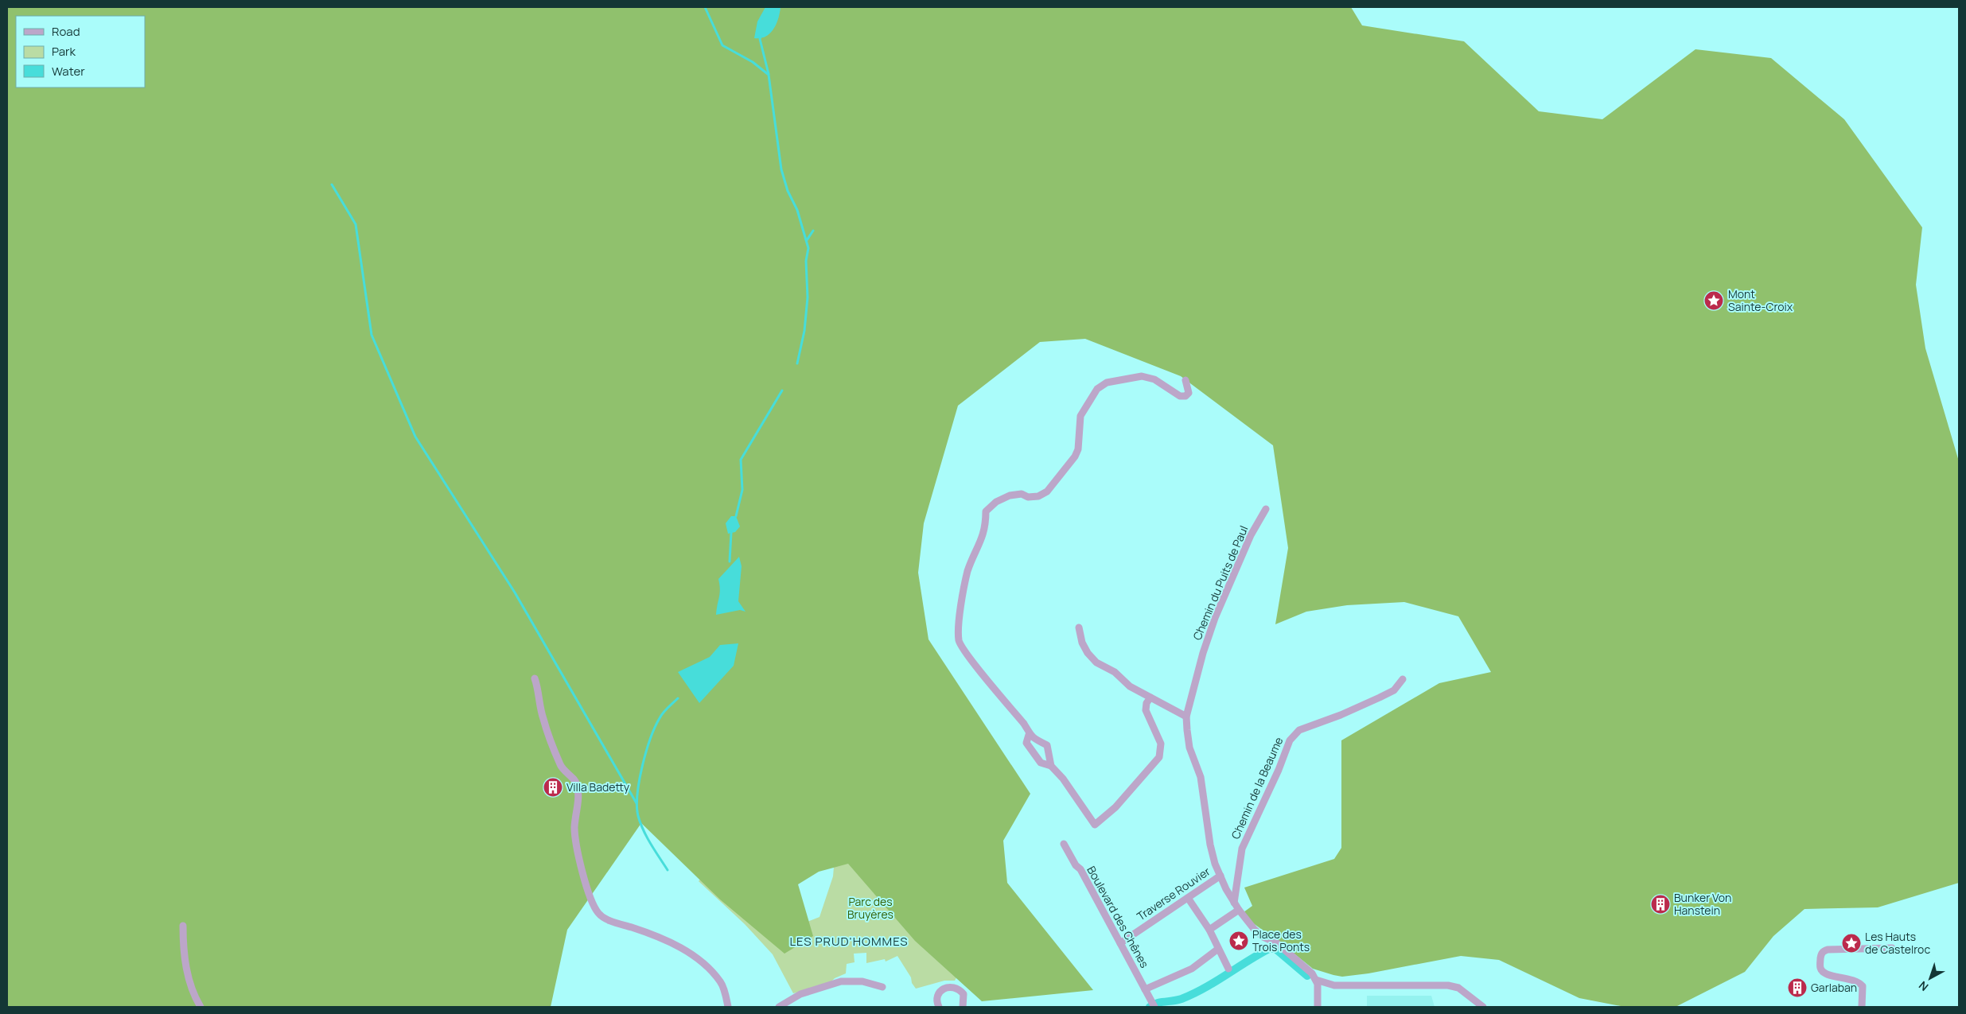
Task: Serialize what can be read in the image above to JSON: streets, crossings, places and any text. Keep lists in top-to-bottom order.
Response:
{
  "streets": {
    "street": [
      "Chemin du Puits de Paul",
      "Chemin de la Beaume",
      "Traverse Rouvier",
      "Boulevard des Chênes"
    ]
  },
  "crossings": [
    ["Chemin du Puits de Paul", "Chemin de la Beaume"],
    ["Chemin du Puits de Paul", "Traverse Rouvier"],
    ["Traverse Rouvier", "Boulevard des Chênes"]
  ],
  "districts": ["LES PRUD'HOMMES"],
  "parks": ["Parc des Bruyères"],
  "places": {
    "place": ["Mont Sainte-Croix", "Place des Trois Ponts", "Les Hauts de Castelroc"],
    "building": ["Villa Badetty", "Bunker Von Hanstein", "Garlaban"]
  },
  "legend": ["Road", "Park", "Water"],
  "north": "bottom left"
}
